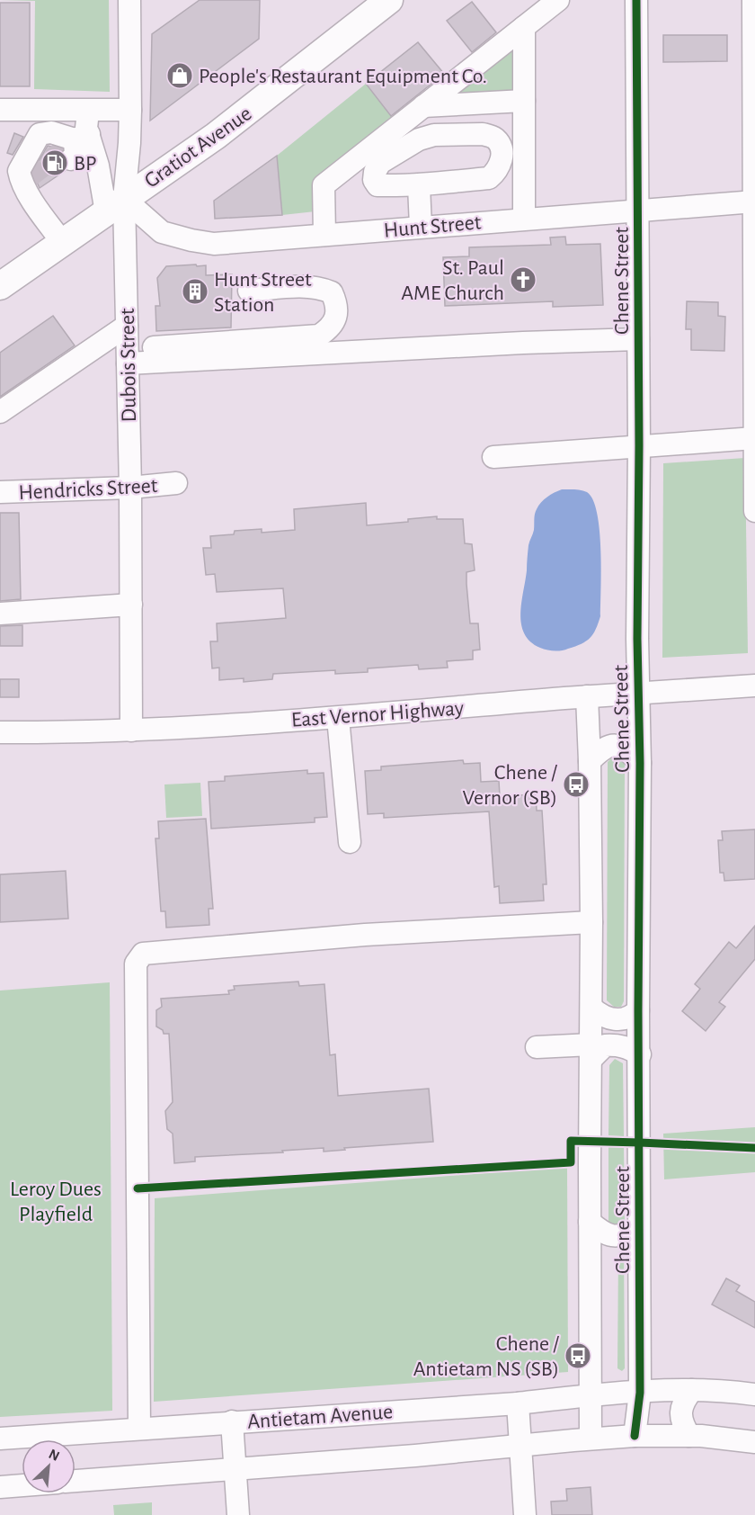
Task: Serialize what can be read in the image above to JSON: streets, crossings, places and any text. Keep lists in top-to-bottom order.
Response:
{
  "streets": {
    "main road": ["Gratiot Avenue"],
    "street": [
      "Hunt Street",
      "Chene Street",
      "Dubois Street",
      "Hendricks Street",
      "East Vernor Highway",
      "Antietam Avenue"
    ]
  },
  "crossings": [
    ["Gratiot Avenue", "Hunt Street"],
    ["Gratiot Avenue", "Dubois Street"],
    ["Hunt Street", "Chene Street"],
    ["Hunt Street", "Dubois Street"],
    ["Chene Street", "East Vernor Highway"],
    ["Chene Street", "Antietam Avenue"],
    ["Dubois Street", "Hendricks Street"],
    ["Dubois Street", "East Vernor Highway"]
  ],
  "parks": ["Leroy Dues Playfield"],
  "places": {
    "shop": ["People's Restaurant Equipment Co."],
    "fuel station": ["BP"],
    "church": ["St. Paul AME Church"],
    "building": ["Hunt Street Station"],
    "bus stop": ["Chene / Vernor (SB)", "Chene / Antietam NS (SB)"]
  },
  "north": "top right"
}
